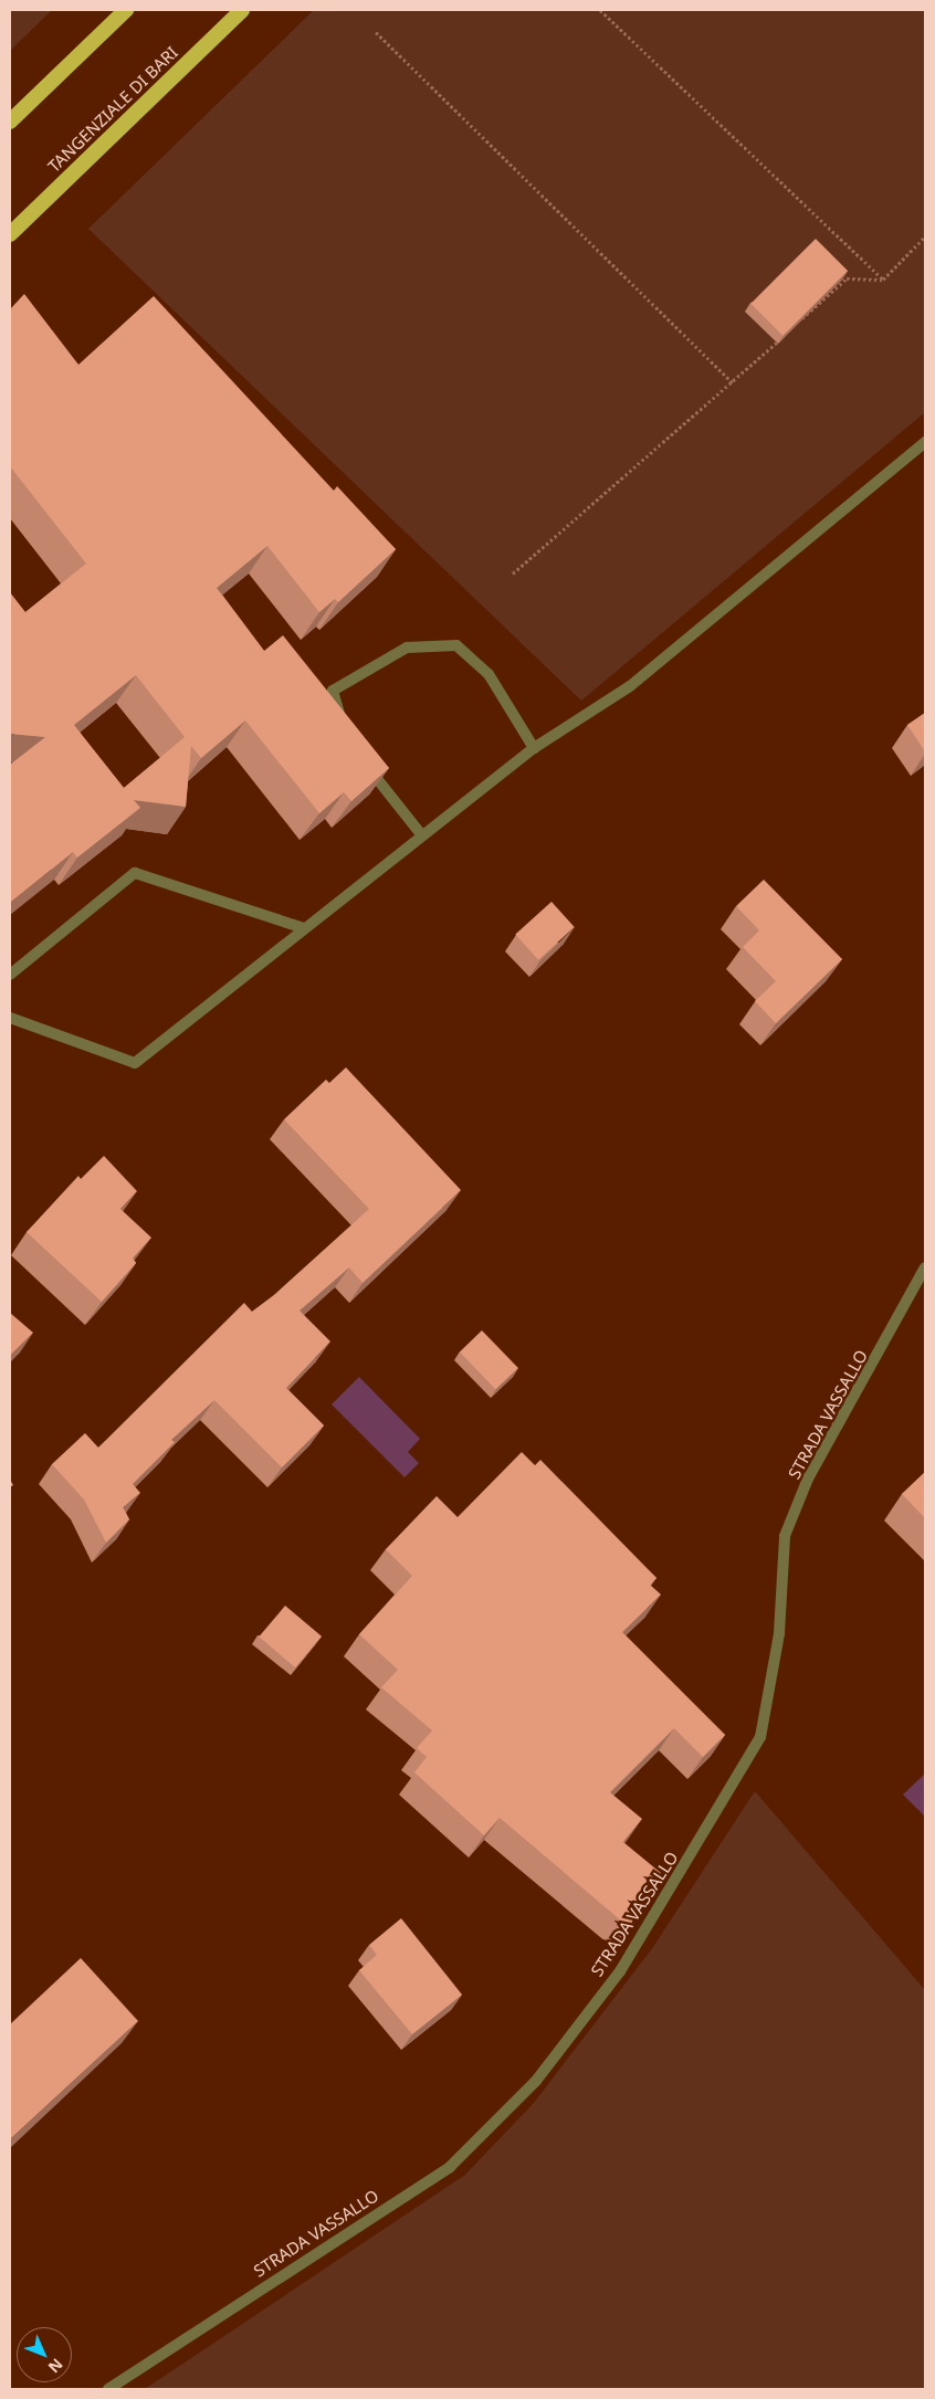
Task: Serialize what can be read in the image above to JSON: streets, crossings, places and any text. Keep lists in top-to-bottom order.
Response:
{
  "streets": {
    "highway": ["TANGENZIALE DI BARI"],
    "street": ["STRADA VASSALLO"]
  },
  "north": "bottom right"
}
